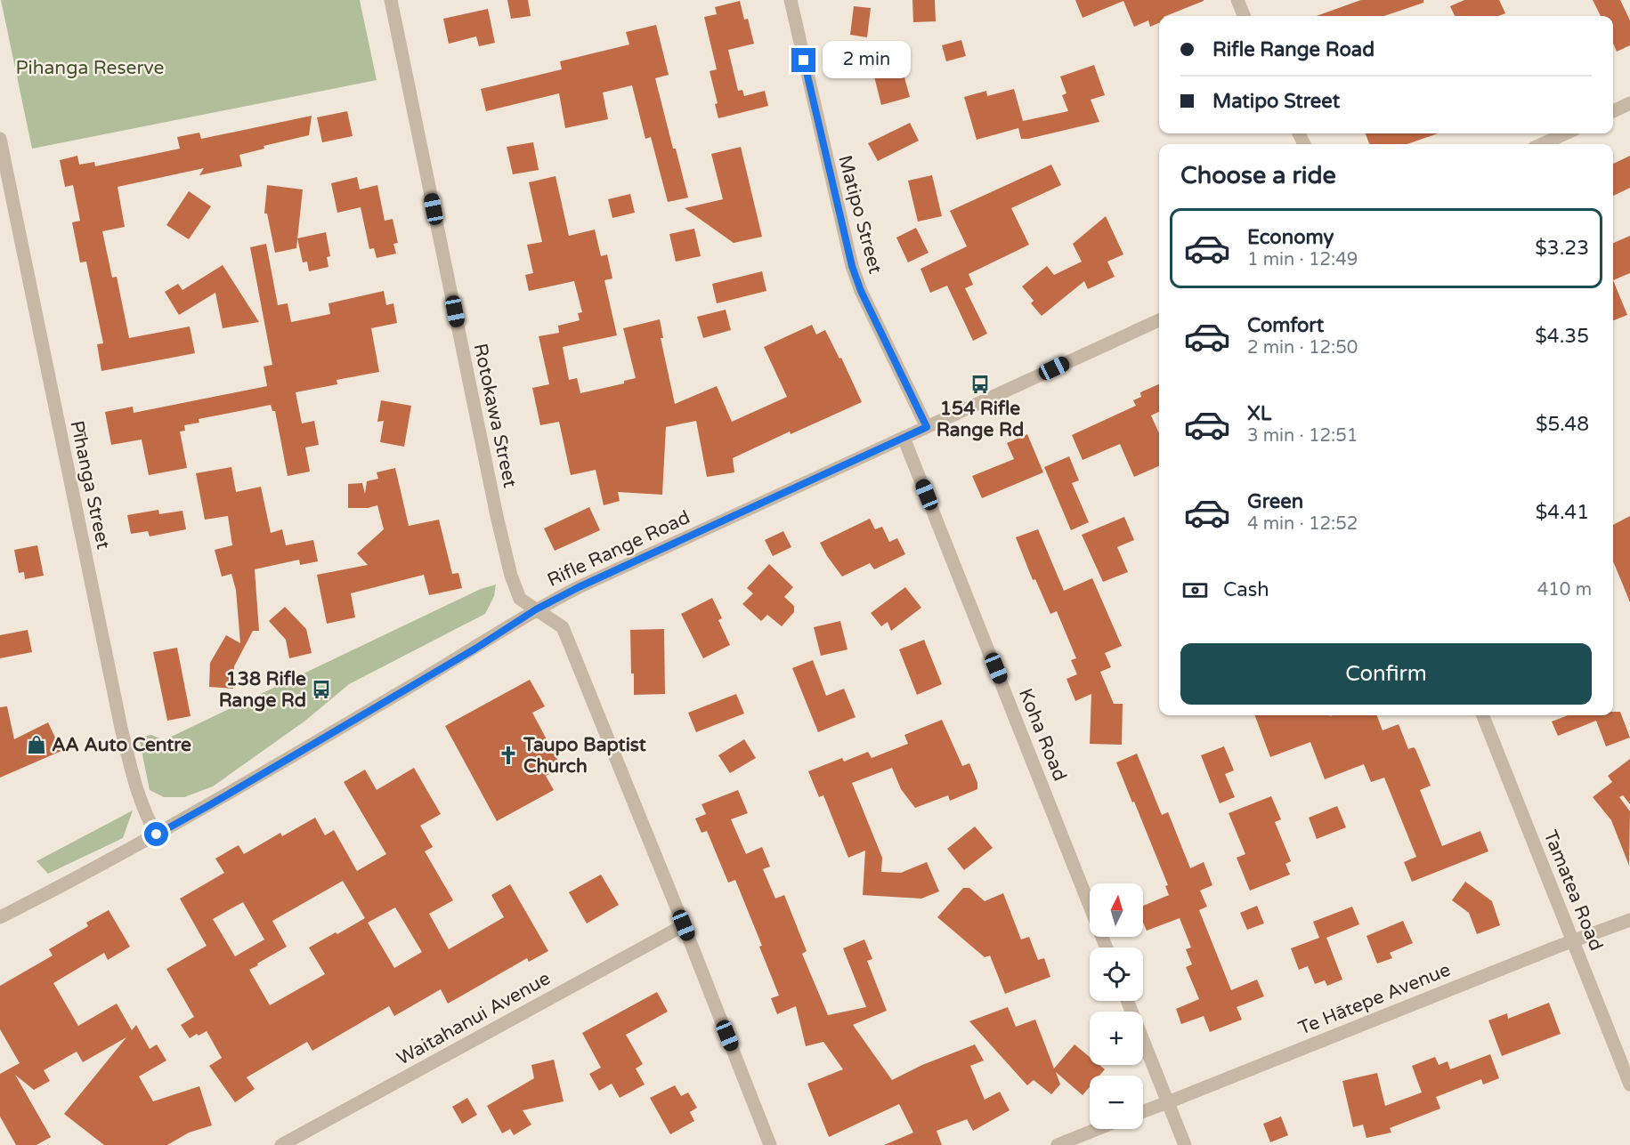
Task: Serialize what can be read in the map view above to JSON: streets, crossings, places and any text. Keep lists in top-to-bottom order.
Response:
{
  "streets": {
    "street": [
      "Matipo Street",
      "Rotokawa Street",
      "Pīhanga Street",
      "Rifle Range Road",
      "Koha Road",
      "Tamatea Road",
      "Te Hātepe Avenue",
      "Waitahanui Avenue"
    ]
  },
  "crossings": [
    ["Matipo Street", "Rifle Range Road"],
    ["Rotokawa Street", "Rifle Range Road"],
    ["Rotokawa Street", "Waitahanui Avenue"],
    ["Pīhanga Street", "Rifle Range Road"],
    ["Rifle Range Road", "Koha Road"],
    ["Tamatea Road", "Te Hātepe Avenue"]
  ],
  "parks": ["Pihanga Reserve"],
  "places": {
    "bus stop": ["154 Rifle Range Rd", "138 Rifle Range Rd"],
    "shop": ["AA Auto Centre"],
    "church": ["Taupo Baptist Church"]
  },
  "north": "top",
  "page": {
    "banner": ["Rifle Range Road", "Matipo Street"],
    "bubble": "2 min",
    "heading": "Choose a ride",
    "list": [
      {
        "name": "Economy",
        "note": "1 min · 12:49",
        "value": "$3.23"
      },
      {
        "name": "Comfort",
        "note": "2 min · 12:50",
        "value": "$4.35"
      },
      {
        "name": "XL",
        "note": "3 min · 12:51",
        "value": "$5.48"
      },
      {
        "name": "Green",
        "note": "4 min · 12:52",
        "value": "$4.41"
      }
    ],
    "pay": ["Cash", "410 m"],
    "buttons": "Confirm",
    "map_buttons": ["+", "−"]
  }
}
